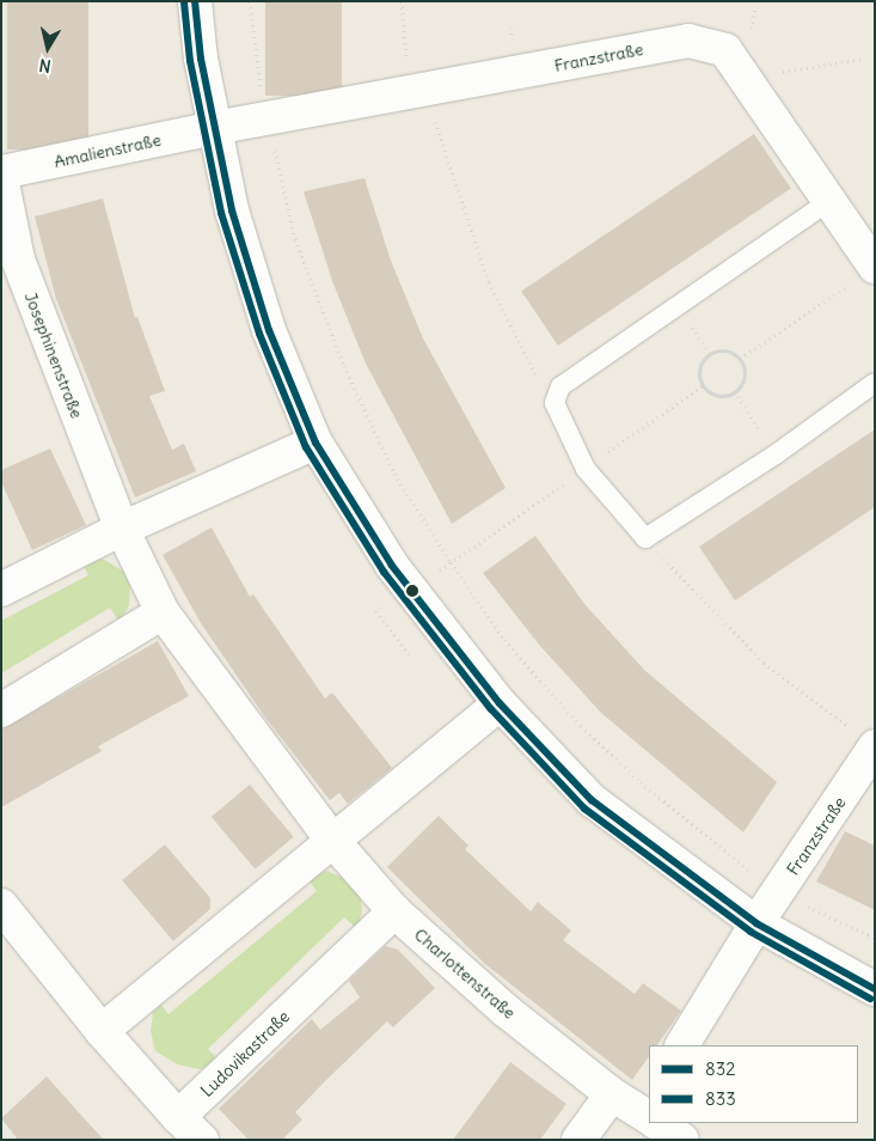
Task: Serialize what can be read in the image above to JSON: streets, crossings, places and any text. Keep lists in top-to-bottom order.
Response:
{
  "streets": {
    "street": [
      "Franzstraße",
      "Amalienstraße",
      "Josephinenstraße",
      "Charlottenstraße",
      "Ludovikastraße"
    ]
  },
  "crossings": [
    ["Franzstraße", "Amalienstraße"],
    ["Amalienstraße", "Josephinenstraße"],
    ["Charlottenstraße", "Ludovikastraße"]
  ],
  "lines": ["transit line 832", "transit line 833"],
  "legend": ["832", "833"],
  "north": "bottom"
}
